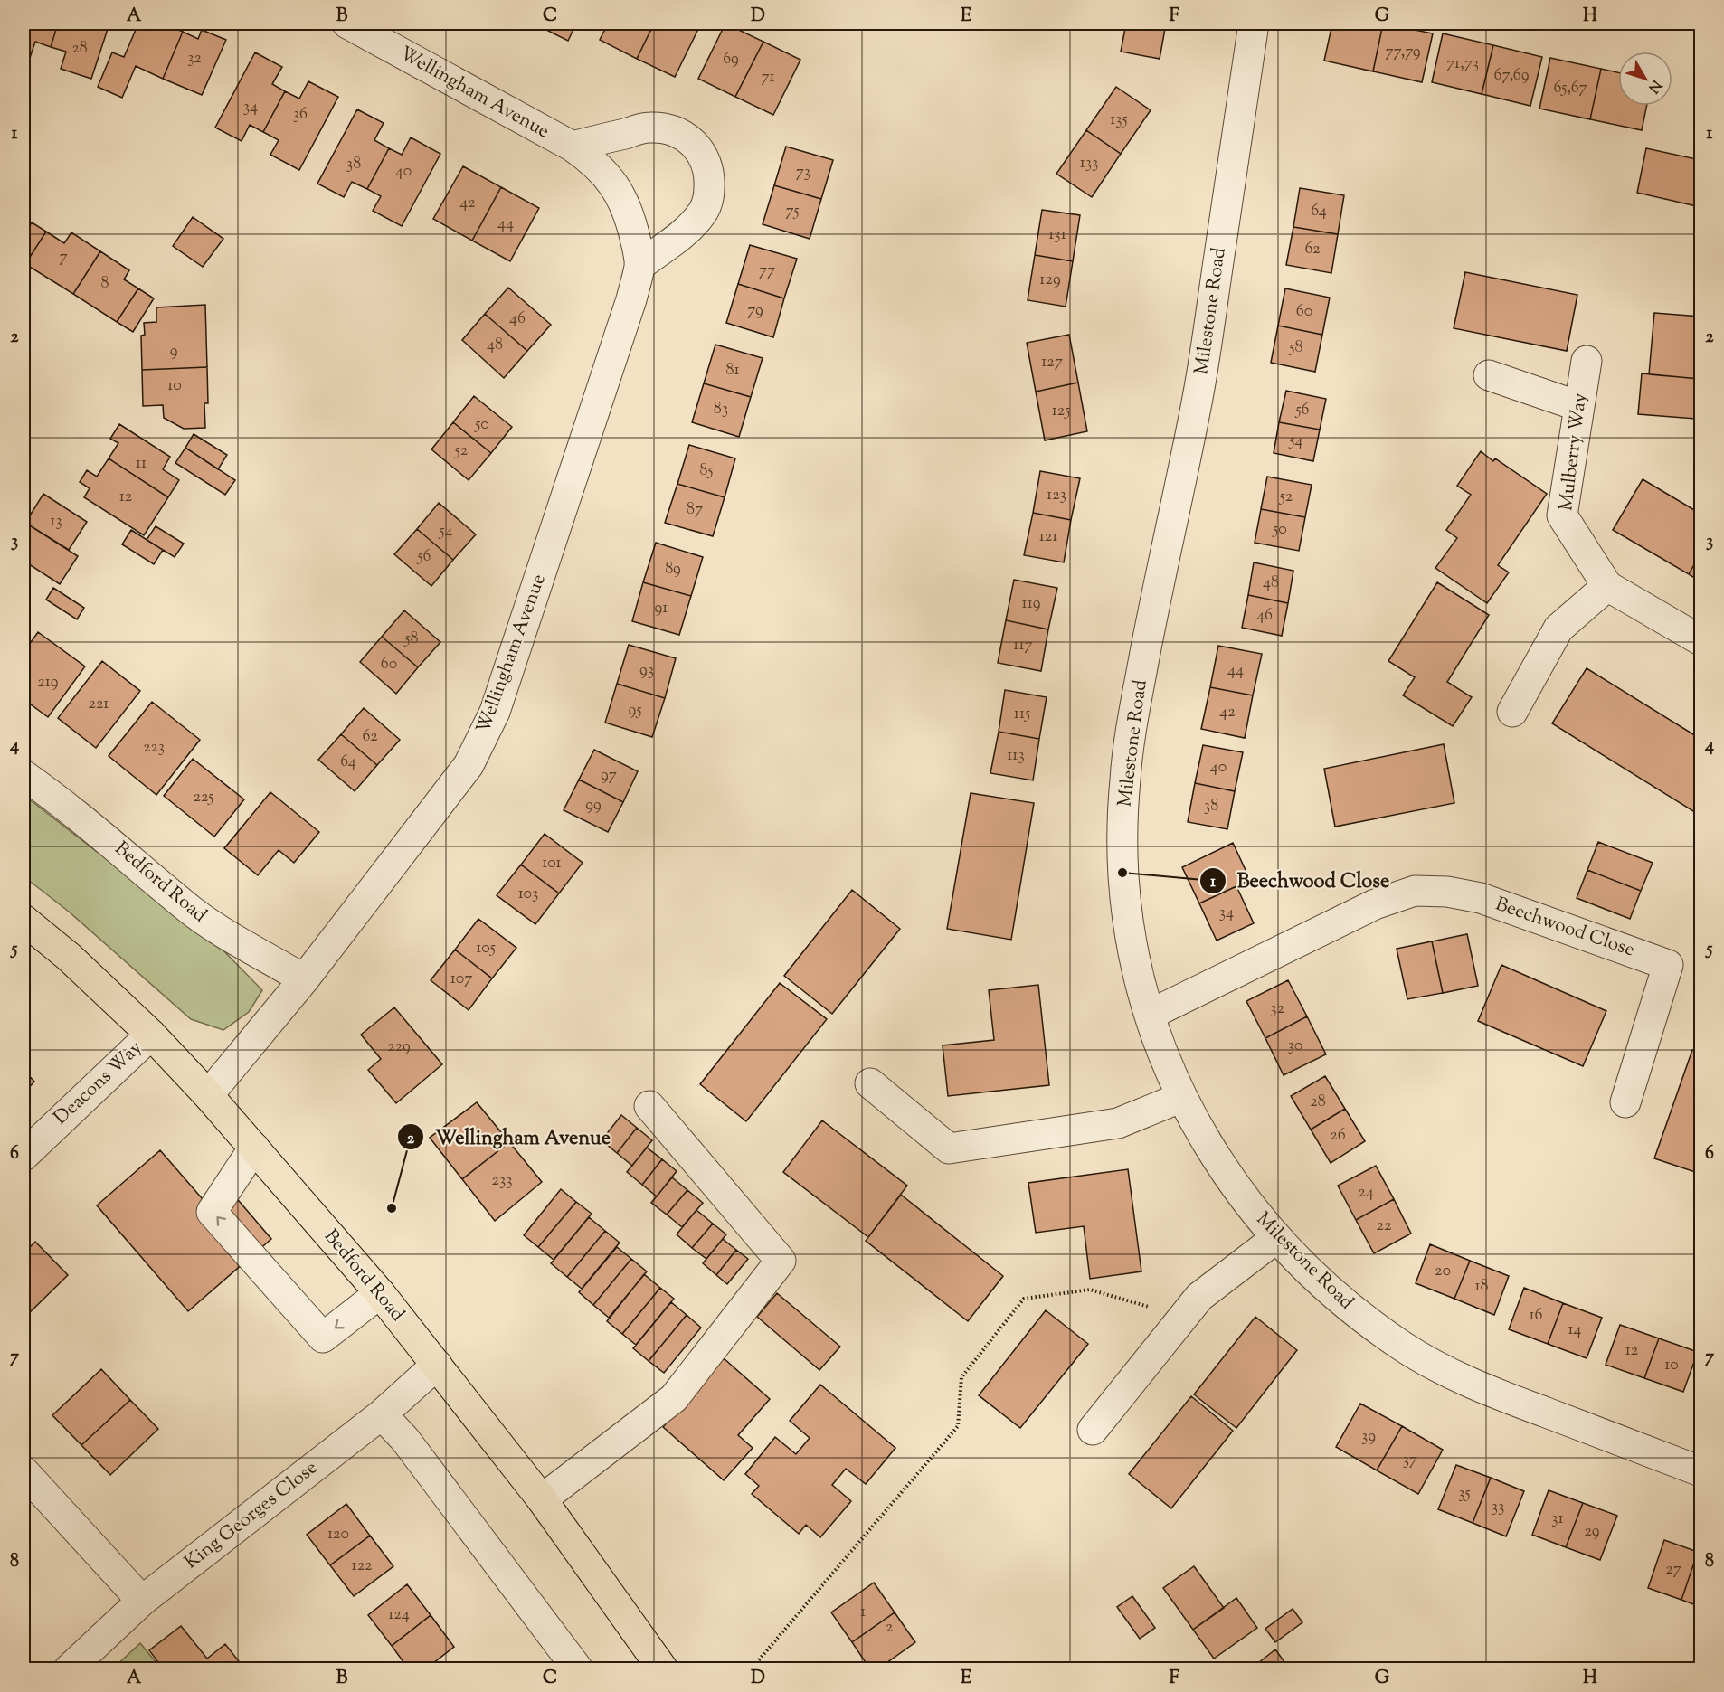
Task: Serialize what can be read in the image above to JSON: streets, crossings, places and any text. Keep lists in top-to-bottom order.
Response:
{
  "streets": {
    "main road": ["Bedford Road"],
    "street": [
      "Wellingham Avenue",
      "Milestone Road",
      "Mulberry Way",
      "Beechwood Close",
      "Deacons Way",
      "King Georges Close"
    ]
  },
  "crossings": [
    ["Wellingham Avenue", "Bedford Road"],
    ["Milestone Road", "Beechwood Close"],
    ["Bedford Road", "Deacons Way"],
    ["Bedford Road", "King Georges Close"]
  ],
  "places": ["Beechwood Close", "Wellingham Avenue"],
  "house_numbers": [
    "28",
    "77,79",
    "32",
    "69",
    "71,73",
    "67,69",
    "71",
    "65,67",
    "34",
    "36",
    "135",
    "133",
    "38",
    "40",
    "73",
    "42",
    "75",
    "64",
    "44",
    "131",
    "62",
    "7",
    "77",
    "129",
    "8",
    "79",
    "60",
    "46",
    "48",
    "58",
    "9",
    "127",
    "81",
    "10",
    "83",
    "56",
    "125",
    "50",
    "54",
    "52",
    "11",
    "85",
    "123",
    "12",
    "52",
    "87",
    "13",
    "50",
    "54",
    "121",
    "56",
    "89",
    "48",
    "119",
    "91",
    "46",
    "58",
    "117",
    "60",
    "93",
    "44",
    "219",
    "221",
    "95",
    "42",
    "115",
    "62",
    "223",
    "113",
    "64",
    "40",
    "97",
    "225",
    "99",
    "38",
    "101",
    "103",
    "34",
    "105",
    "107",
    "32",
    "30",
    "229",
    "28",
    "26",
    "233",
    "24",
    "22",
    "20",
    "18",
    "16",
    "14",
    "12",
    "10",
    "39",
    "37",
    "35",
    "33",
    "31",
    "29",
    "120",
    "122",
    "27",
    "1",
    "124",
    "2"
  ],
  "north": "bottom right",
  "grid": {
    "columns": [
      "A",
      "B",
      "C",
      "D",
      "E",
      "F",
      "G",
      "H"
    ],
    "rows": [
      "1",
      "2",
      "3",
      "4",
      "5",
      "6",
      "7",
      "8"
    ]
  }
}
